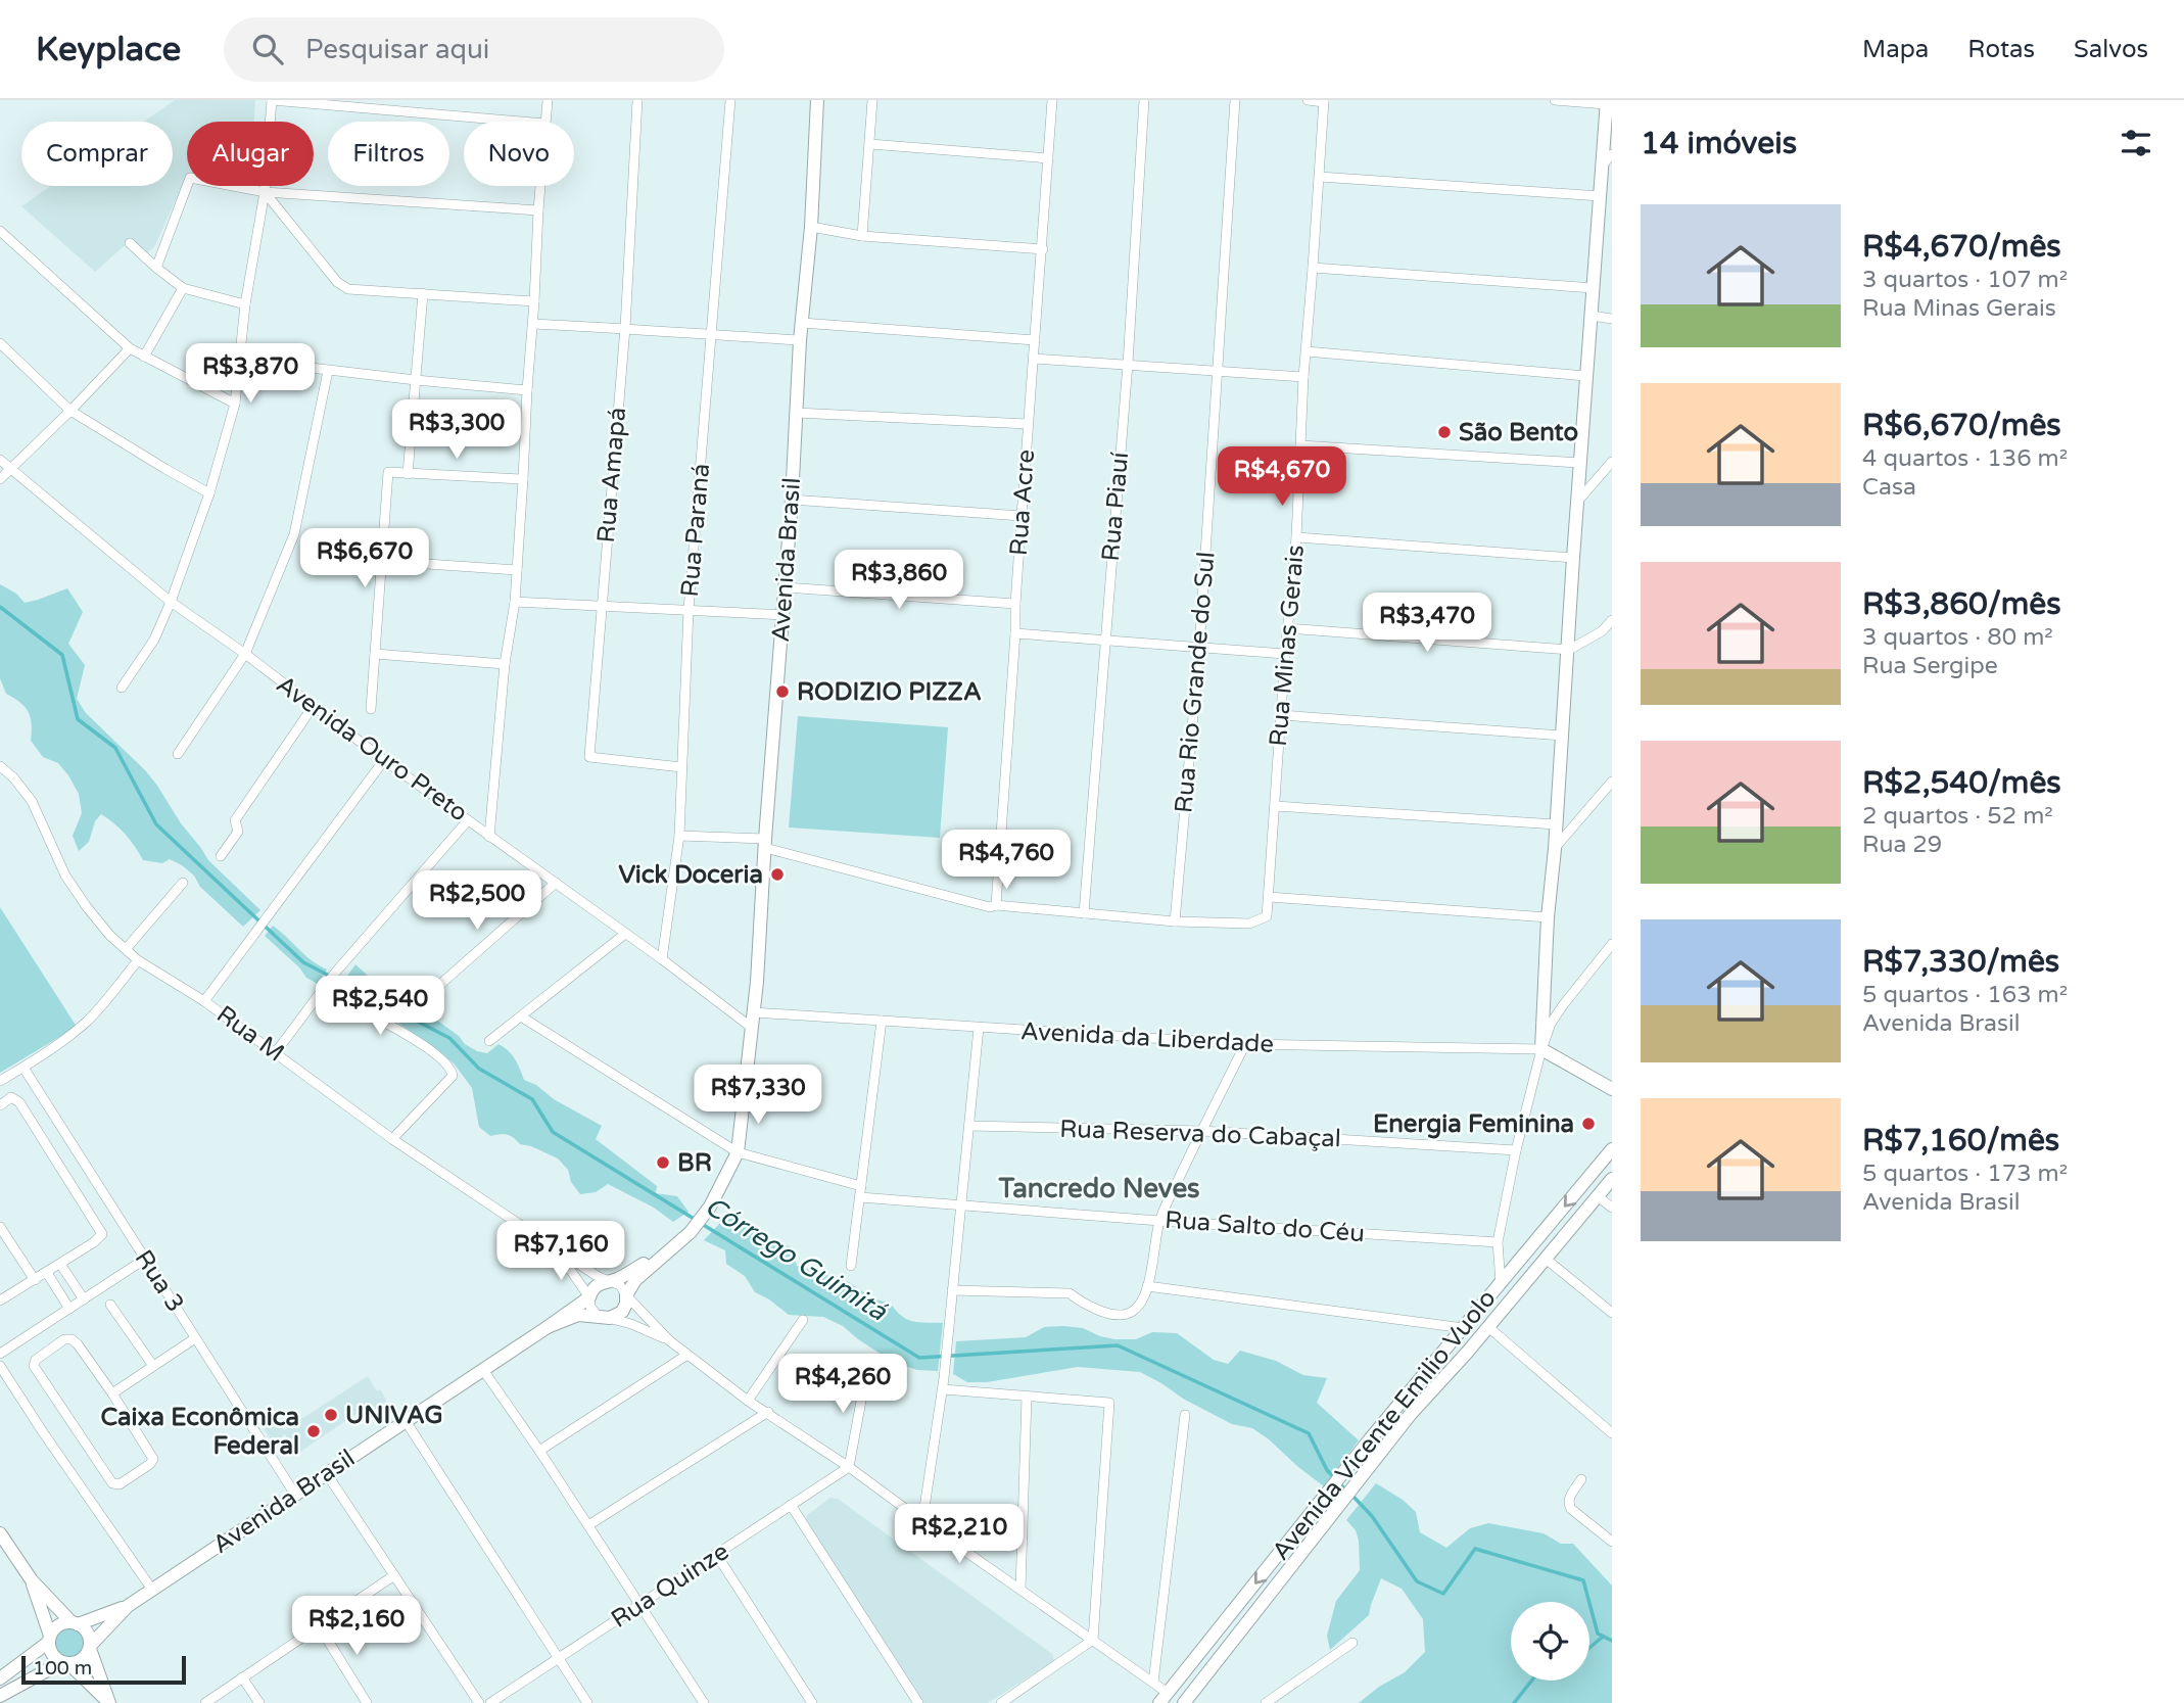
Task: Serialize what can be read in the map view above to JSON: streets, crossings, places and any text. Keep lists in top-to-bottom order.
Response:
{
  "streets": {
    "main road": ["Avenida Brasil", "Avenida Vicente Emilio Vuolo"],
    "street": [
      "Rua Amapá",
      "Rua Acre",
      "Rua Piauí",
      "Rua Paraná",
      "Rua Minas Gerais",
      "Rua Rio Grande do Sul",
      "Avenida Ouro Preto",
      "Rua M",
      "Avenida da Liberdade",
      "Rua Reserva do Cabaçal",
      "Rua Salto do Céu",
      "Rua 3",
      "Rua Quinze"
    ]
  },
  "crossings": [
    ["Rua Amapá", "Rua Paraná"],
    ["Rua Paraná", "Avenida Ouro Preto"],
    ["Avenida Brasil", "Avenida Ouro Preto"],
    ["Avenida Brasil", "Rua M"],
    ["Avenida Brasil", "Avenida da Liberdade"],
    ["Avenida Brasil", "Rua 3"],
    ["Rua Minas Gerais", "Rua Rio Grande do Sul"]
  ],
  "districts": ["Tancredo Neves"],
  "water": ["Córrego Guimitá"],
  "places": [
    "São Bento",
    "RODIZIO PIZZA",
    "Vick Doceria",
    "Energia Feminina",
    "BR",
    "UNIVAG",
    "Caixa Econômica Federal"
  ],
  "scale_bar": "100 m",
  "page": {
    "header": "Keyplace",
    "search": "Pesquisar aqui",
    "nav": ["Mapa", "Rotas", "Salvos"],
    "heading": "14 imóveis",
    "chip": [
      "Comprar",
      "Alugar",
      "Filtros",
      "Novo"
    ],
    "list": [
      {
        "name": "R$4,670/mês",
        "note": "3 quartos · 107 m² · Rua Minas Gerais"
      },
      {
        "name": "R$6,670/mês",
        "note": "4 quartos · 136 m² · Casa"
      },
      {
        "name": "R$3,860/mês",
        "note": "3 quartos · 80 m² · Rua Sergipe"
      },
      {
        "name": "R$2,540/mês",
        "note": "2 quartos · 52 m² · Rua 29"
      },
      {
        "name": "R$7,330/mês",
        "note": "5 quartos · 163 m² · Avenida Brasil"
      },
      {
        "name": "R$7,160/mês",
        "note": "5 quartos · 173 m² · Avenida Brasil"
      }
    ],
    "price": [
      "R$3,870",
      "R$3,300",
      "R$4,670",
      "R$6,670",
      "R$3,860",
      "R$3,470",
      "R$4,760",
      "R$2,500",
      "R$2,540",
      "R$7,330",
      "R$7,160",
      "R$4,260",
      "R$2,210",
      "R$2,160"
    ],
    "scale": "100 m"
  }
}
